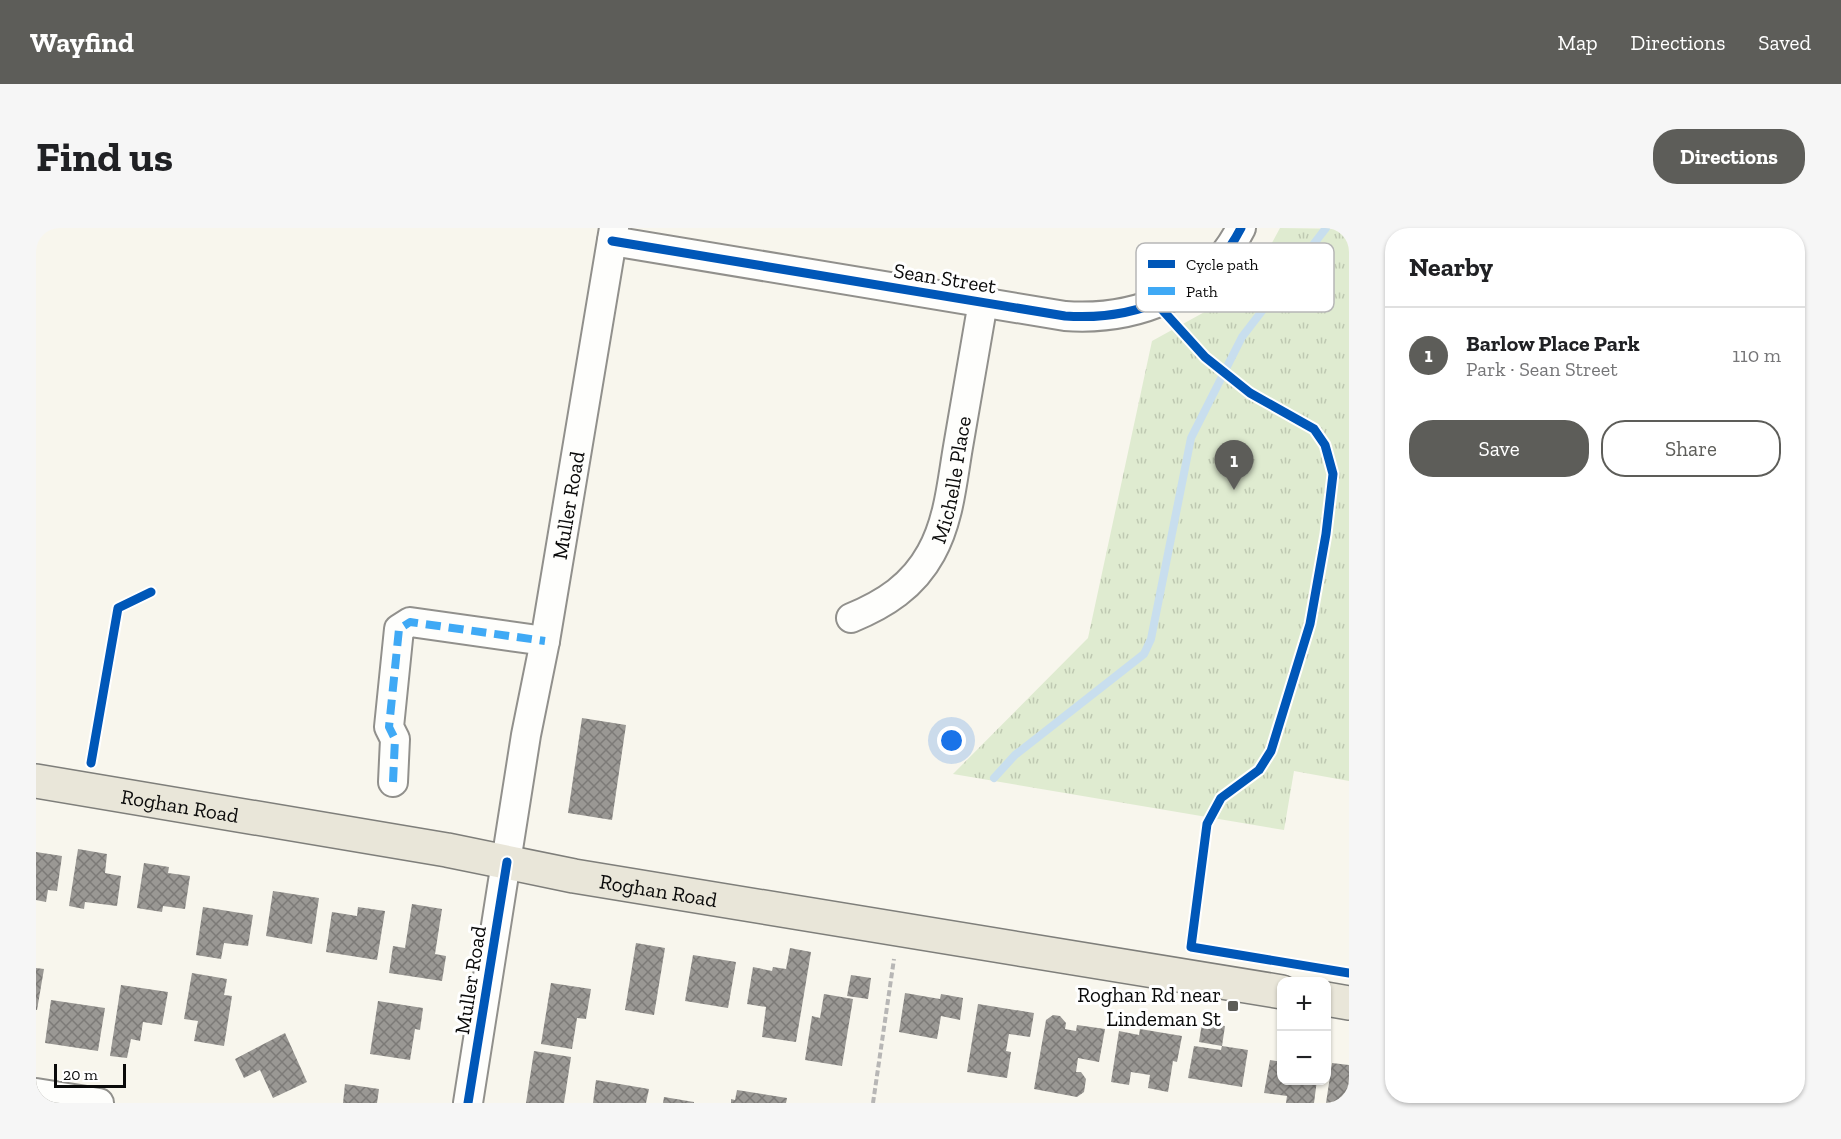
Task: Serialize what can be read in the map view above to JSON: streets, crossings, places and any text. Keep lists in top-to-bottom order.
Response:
{
  "streets": {
    "main road": ["Roghan Road"],
    "street": ["Sean Street", "Michelle Place", "Muller Road"]
  },
  "crossings": [
    ["Sean Street", "Michelle Place"],
    ["Sean Street", "Muller Road"],
    ["Muller Road", "Roghan Road"]
  ],
  "places": {
    "transit": ["Roghan Rd near Lindeman St"]
  },
  "legend": ["Cycle path", "Path"],
  "scale_bar": "20 m",
  "page": {
    "header": "Wayfind",
    "nav": ["Map", "Directions", "Saved"],
    "buttons": [
      "Directions",
      ["Save", "Share"]
    ],
    "title": "Find us",
    "heading": "Nearby",
    "list": [
      {
        "mark": "1",
        "name": "Barlow Place Park",
        "note": "Park · Sean Street",
        "value": "110 m"
      }
    ],
    "pins": "1",
    "map_buttons": ["+", "−"],
    "scale": "20 m"
  }
}
